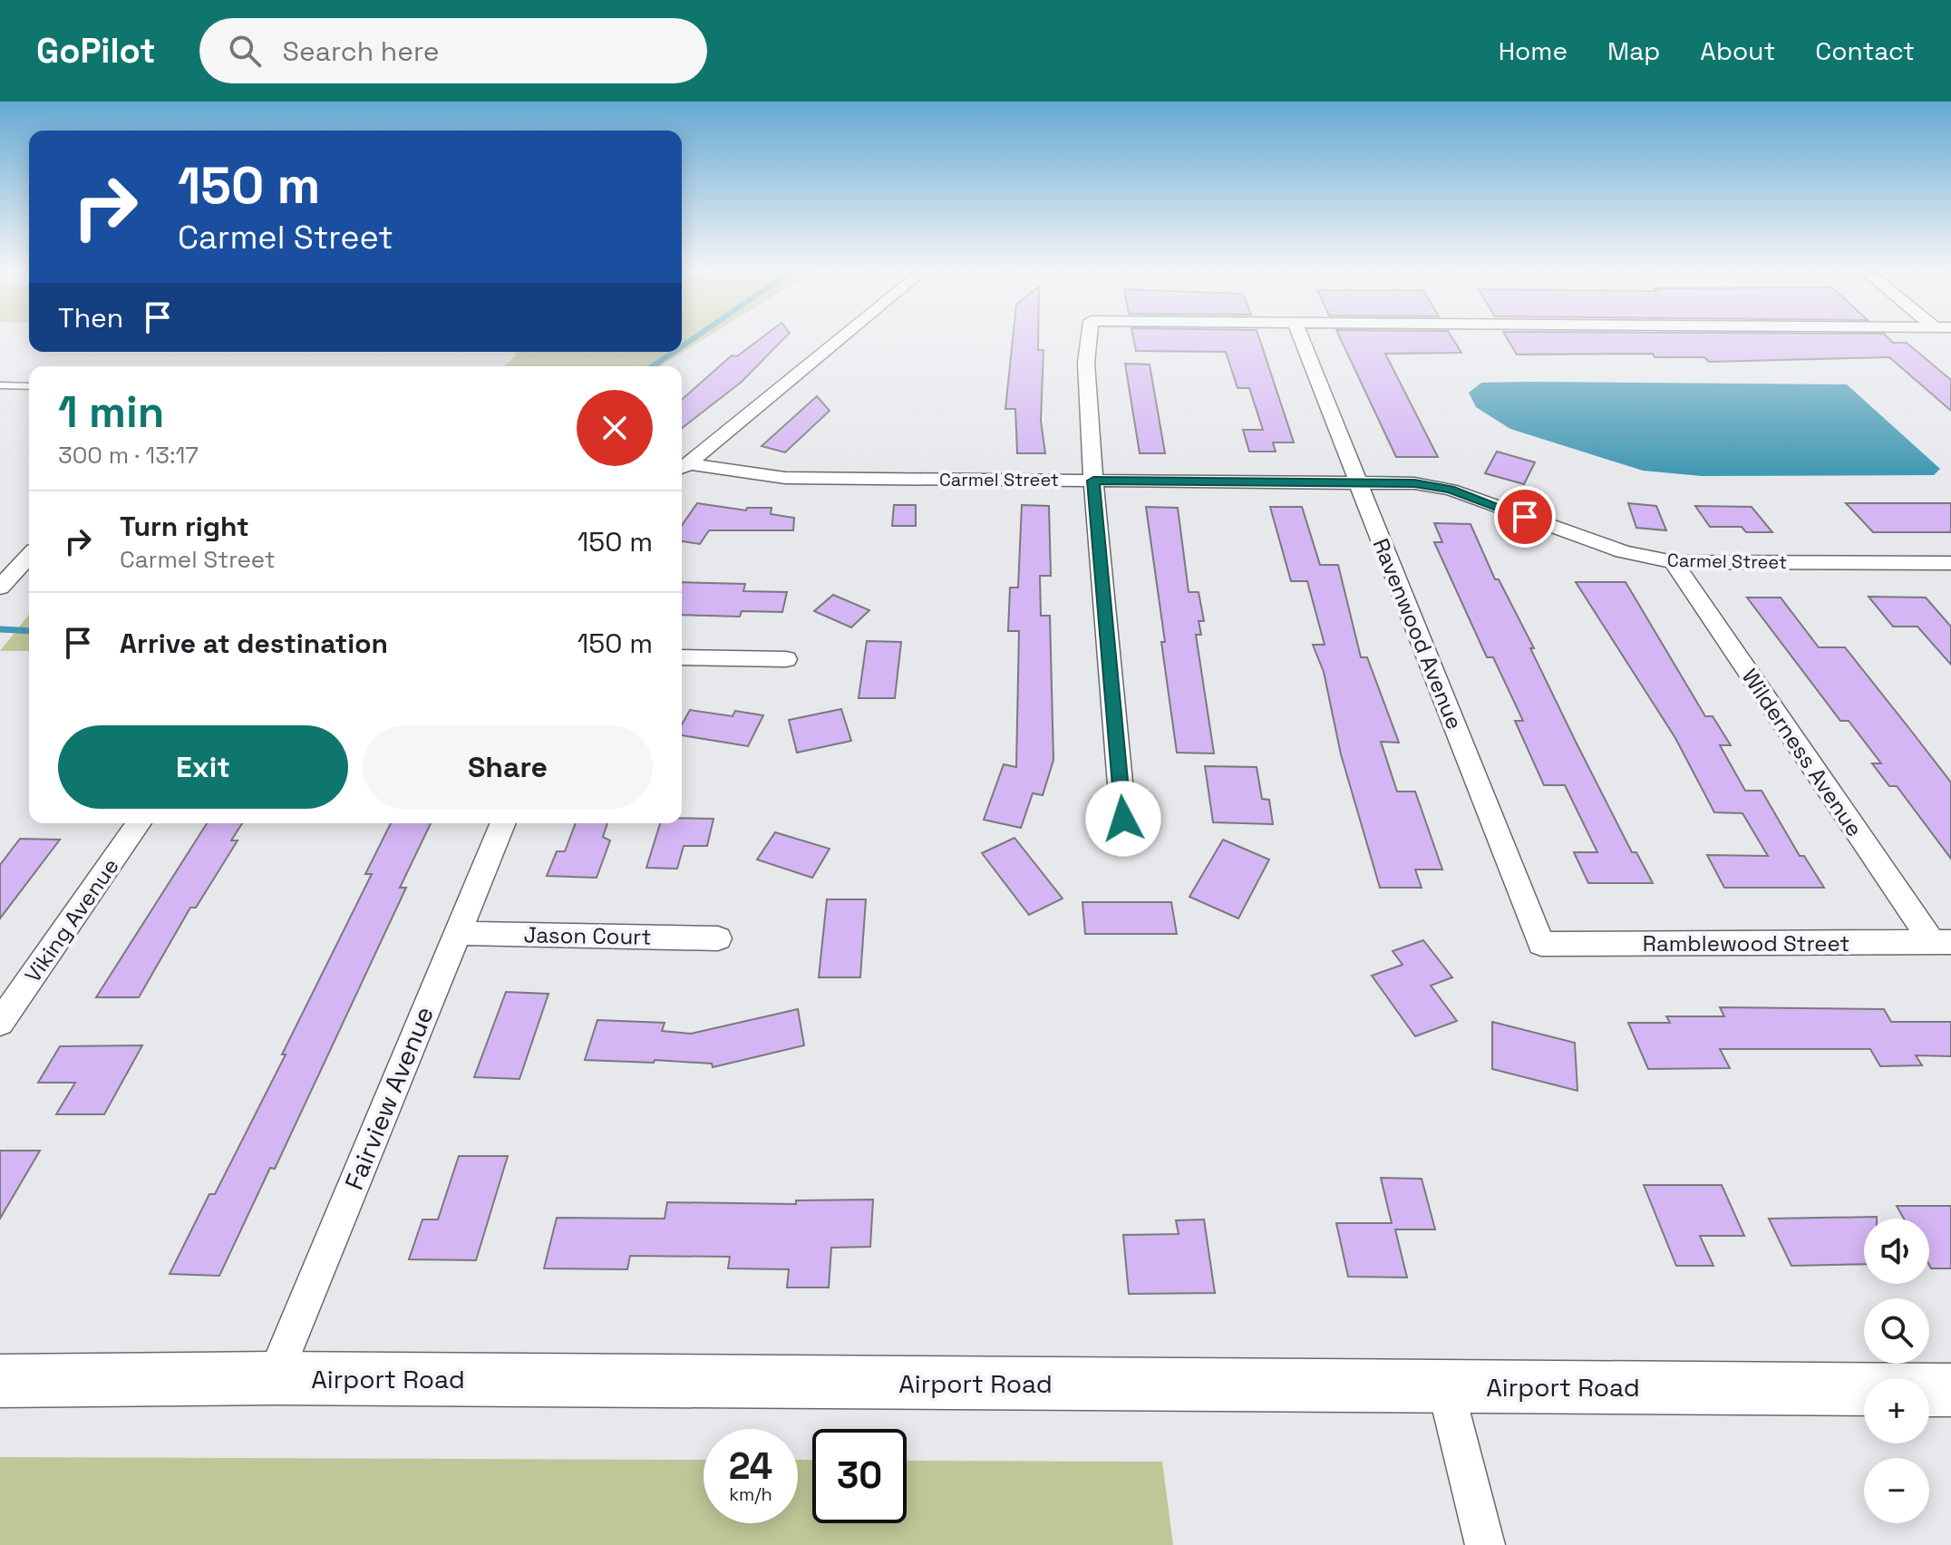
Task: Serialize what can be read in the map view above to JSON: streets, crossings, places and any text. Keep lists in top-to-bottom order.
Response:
{
  "streets": {
    "main road": ["Airport Road"],
    "street": [
      "Carmel Street",
      "Ravenwood Avenue",
      "Wilderness Avenue",
      "Viking Avenue",
      "Jason Court",
      "Ramblewood Street",
      "Fairview Avenue"
    ]
  },
  "crossings": [
    ["Carmel Street", "Ravenwood Avenue"],
    ["Carmel Street", "Wilderness Avenue"],
    ["Ravenwood Avenue", "Ramblewood Street"],
    ["Wilderness Avenue", "Ramblewood Street"],
    ["Jason Court", "Fairview Avenue"],
    ["Fairview Avenue", "Airport Road"]
  ],
  "page": {
    "header": "GoPilot",
    "search": "Search here",
    "nav": [
      "Home",
      "Map",
      "About",
      "Contact"
    ],
    "turn": ["150 m", "Carmel Street"],
    "then": "Then",
    "heading": ["1 min", "300 m · 13:17"],
    "list": [
      {
        "name": "Turn right",
        "note": "Carmel Street",
        "value": "150 m"
      },
      {
        "name": "Arrive at destination",
        "value": "150 m"
      }
    ],
    "buttons": ["Exit", "Share"],
    "map_buttons": ["+", "−"],
    "speed": "24 km/h",
    "limit": "30"
  }
}
